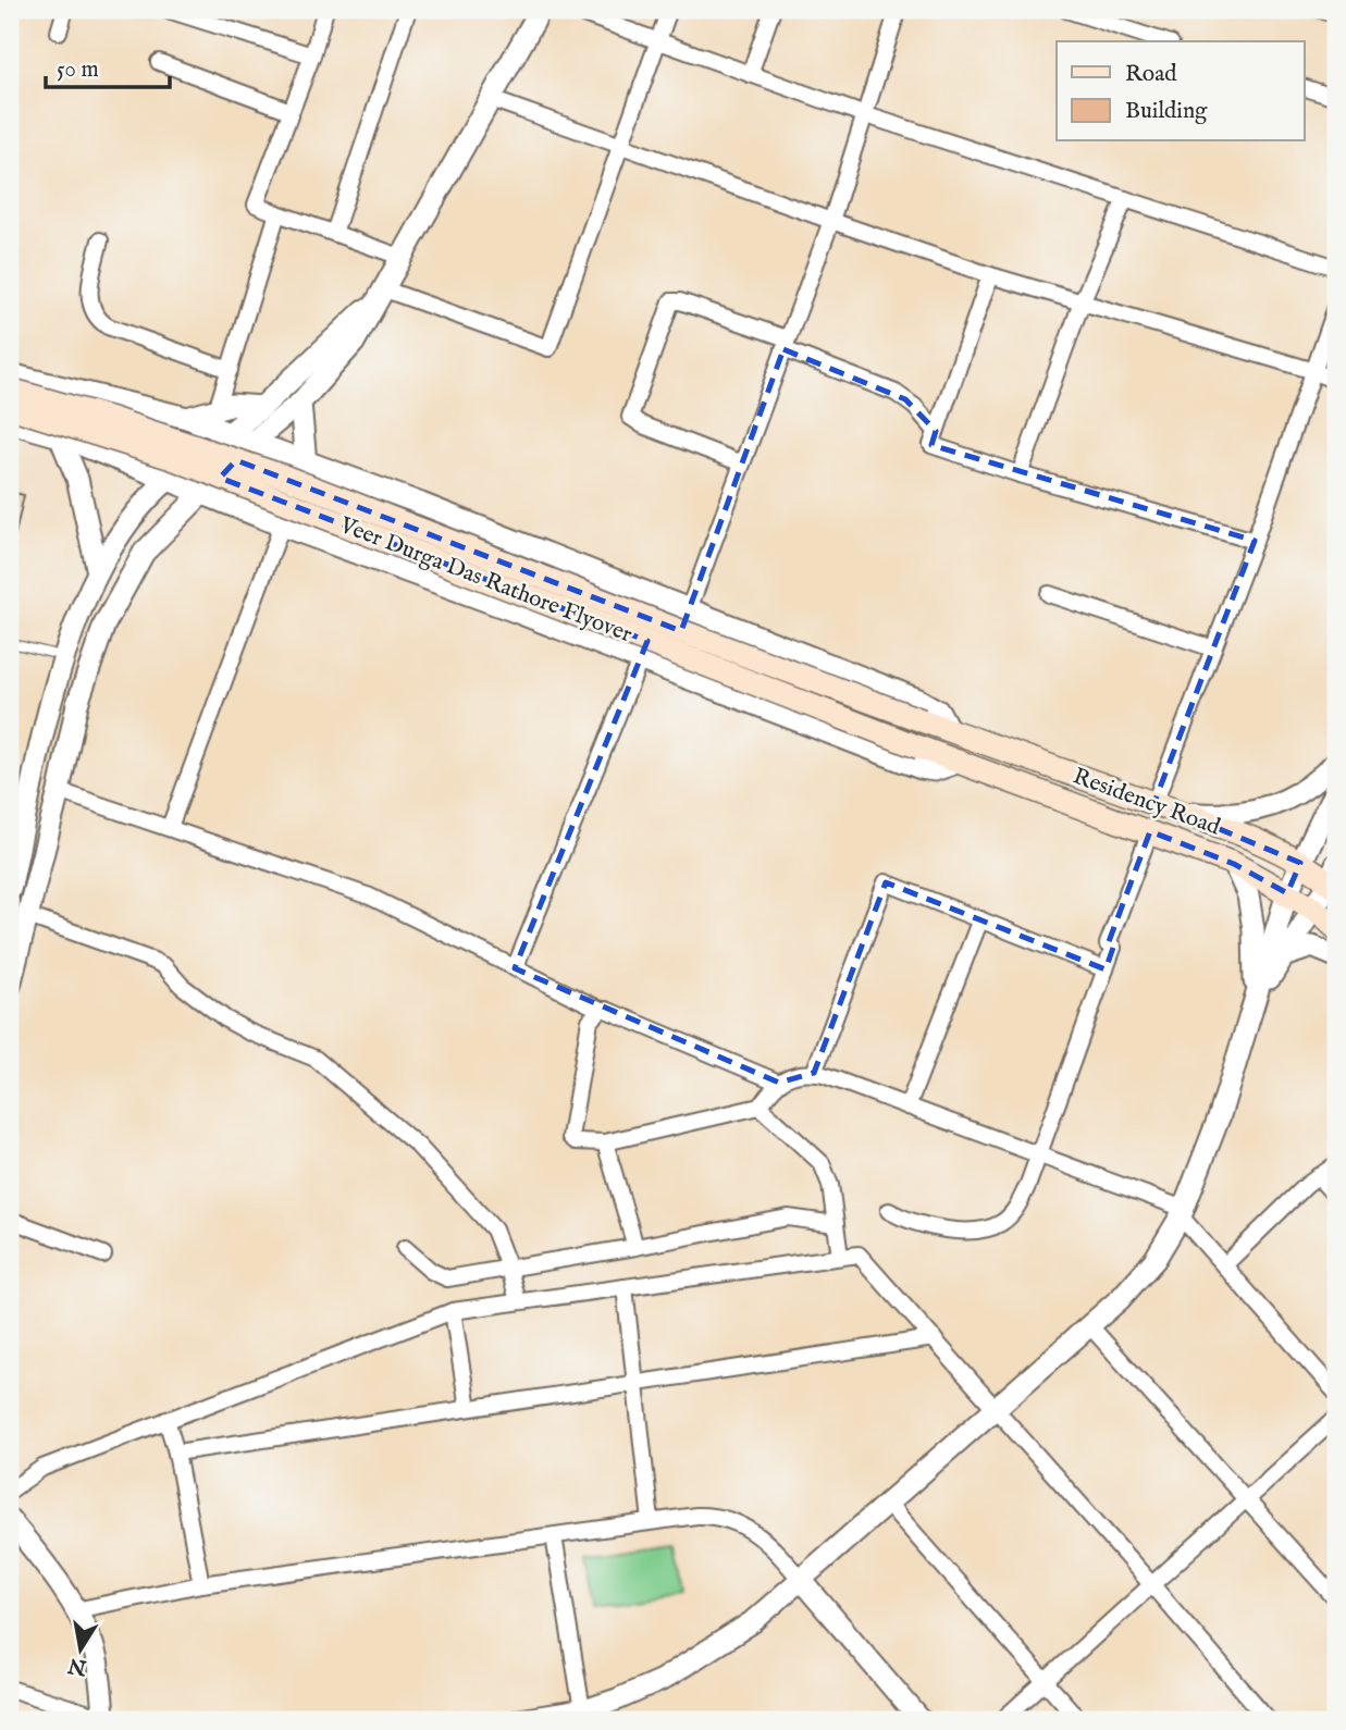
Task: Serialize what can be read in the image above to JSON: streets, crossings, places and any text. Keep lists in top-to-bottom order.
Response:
{
  "streets": {
    "main road": ["Veer Durga Das Rathore Flyover", "Residency Road"]
  },
  "crossings": [
    ["Veer Durga Das Rathore Flyover", "Residency Road"]
  ],
  "legend": ["Road", "Building"],
  "scale_bar": "50 m",
  "north": "bottom"
}
